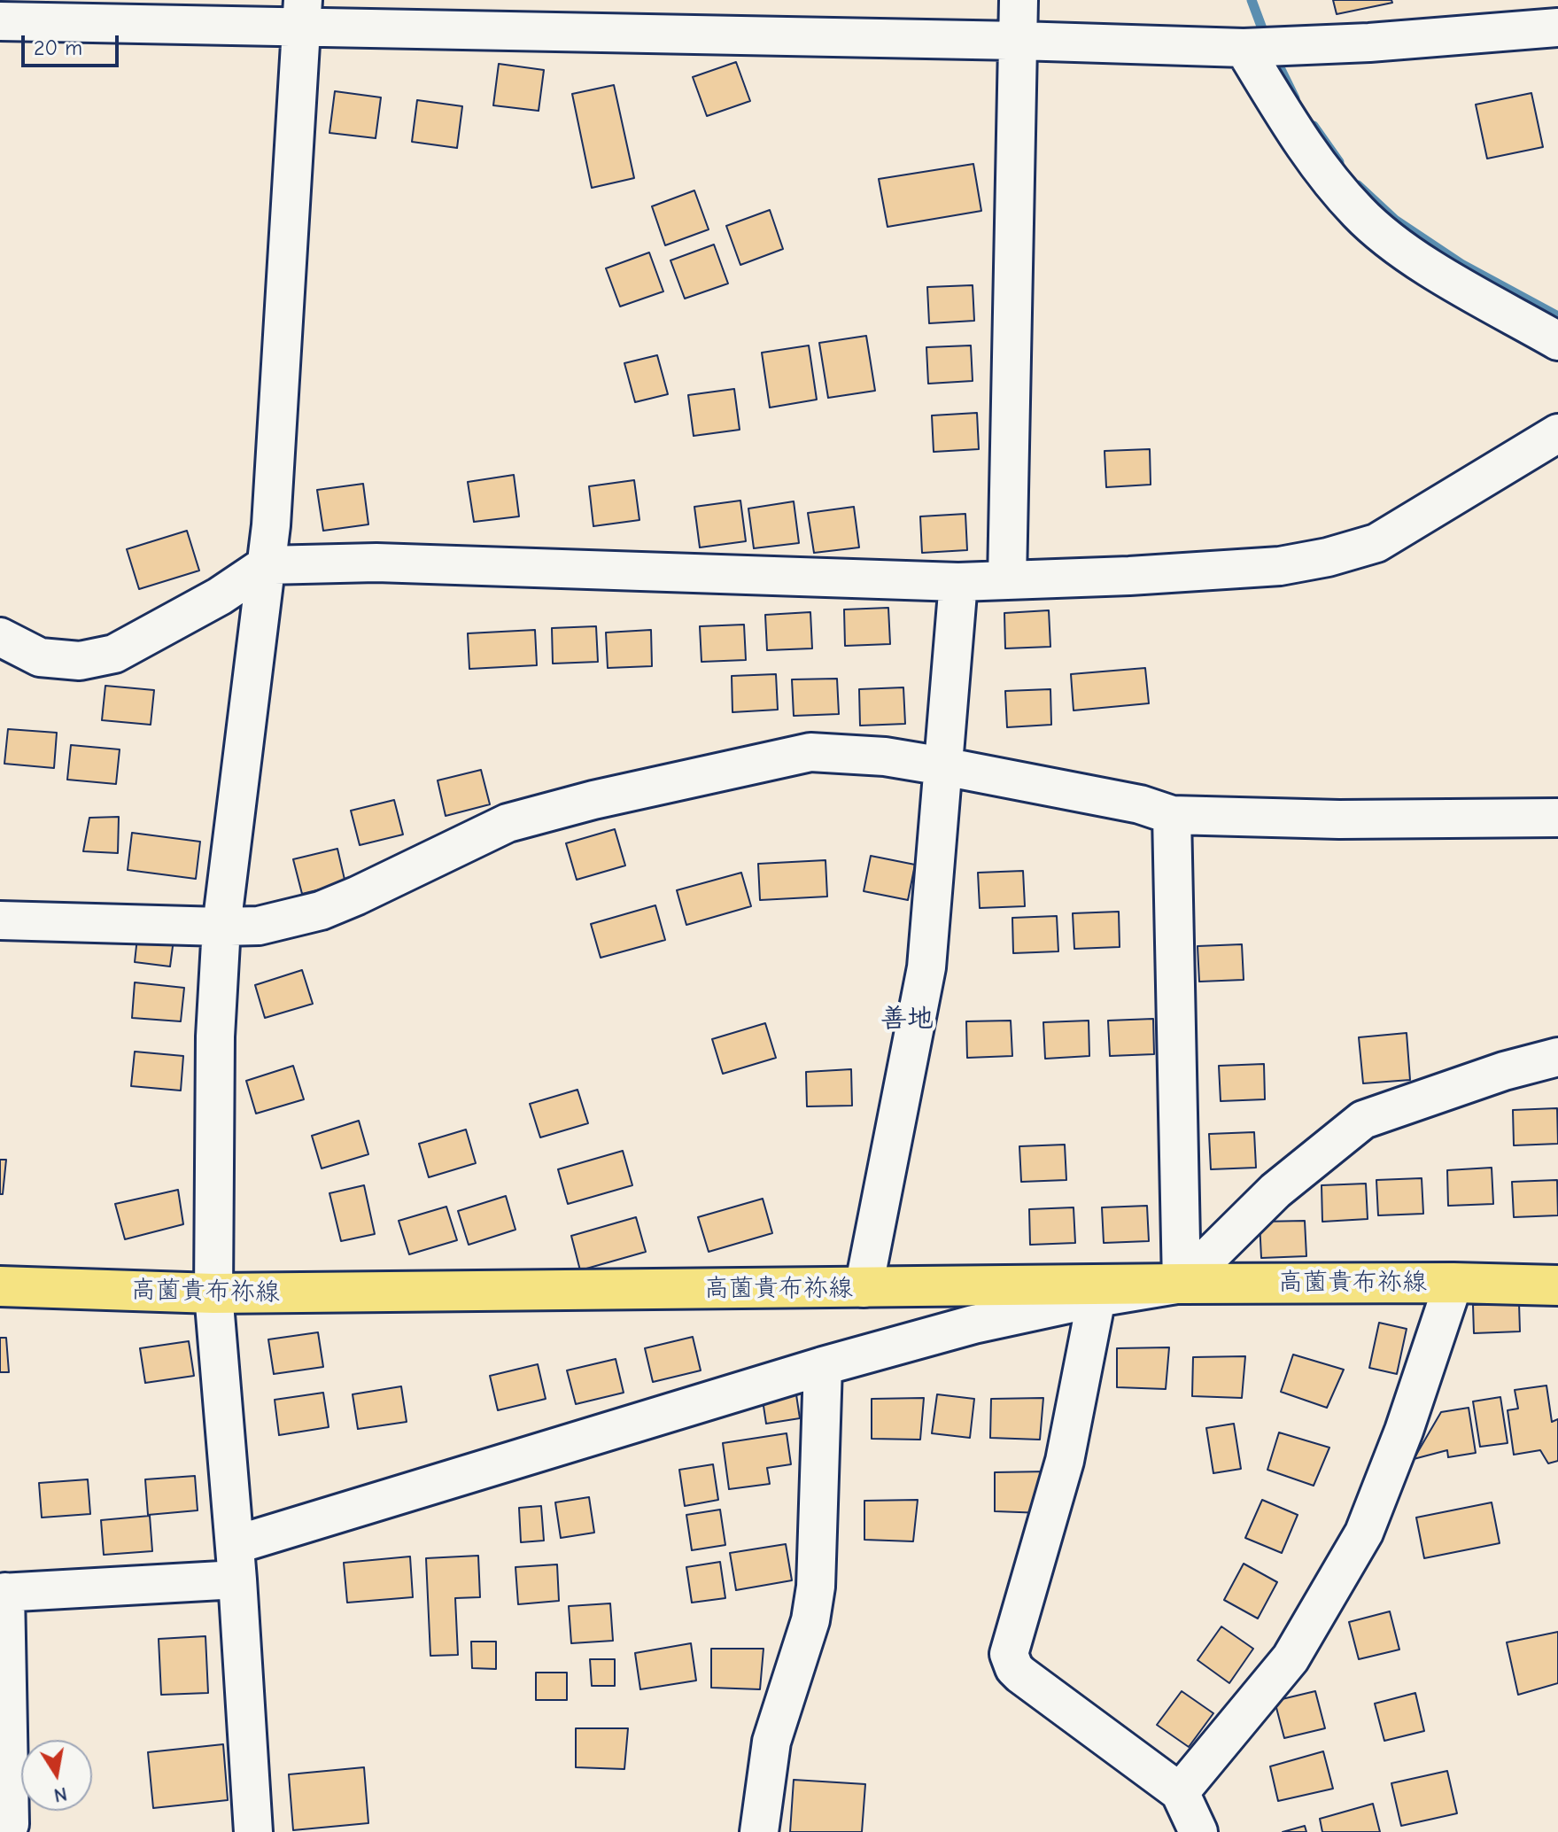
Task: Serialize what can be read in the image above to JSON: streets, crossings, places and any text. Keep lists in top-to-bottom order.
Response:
{
  "streets": {
    "main road": ["高薗貴布祢線"]
  },
  "districts": ["善地"],
  "scale_bar": "20 m",
  "north": "bottom"
}
